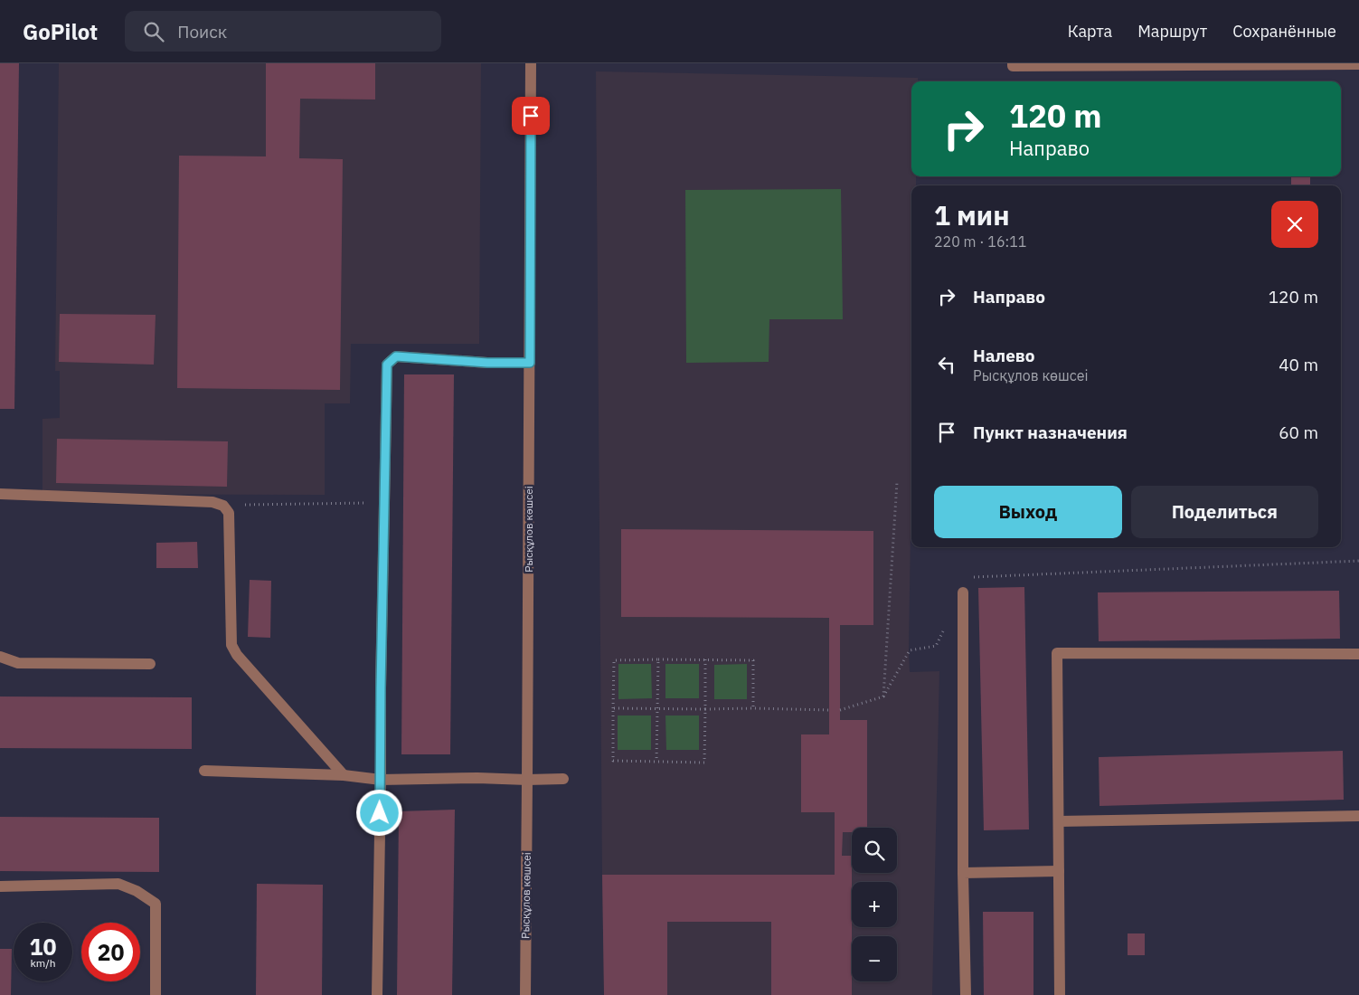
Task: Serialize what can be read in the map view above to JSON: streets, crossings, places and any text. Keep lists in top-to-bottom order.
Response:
{
  "streets": {
    "street": ["Рысқұлов көшсеі"]
  },
  "page": {
    "header": "GoPilot",
    "search": "Поиск",
    "nav": ["Карта", "Маршрут", "Сохранённые"],
    "turn": ["120 m", "Направо"],
    "heading": ["1 мин", "220 m · 16:11"],
    "list": [
      {
        "name": "Направо",
        "value": "120 m"
      },
      {
        "name": "Налево",
        "note": "Рысқұлов көшсеі",
        "value": "40 m"
      },
      {
        "name": "Пункт назначения",
        "value": "60 m"
      }
    ],
    "buttons": ["Выход", "Поделиться"],
    "map_buttons": ["+", "−"],
    "speed": "10 km/h",
    "limit": "20"
  }
}
